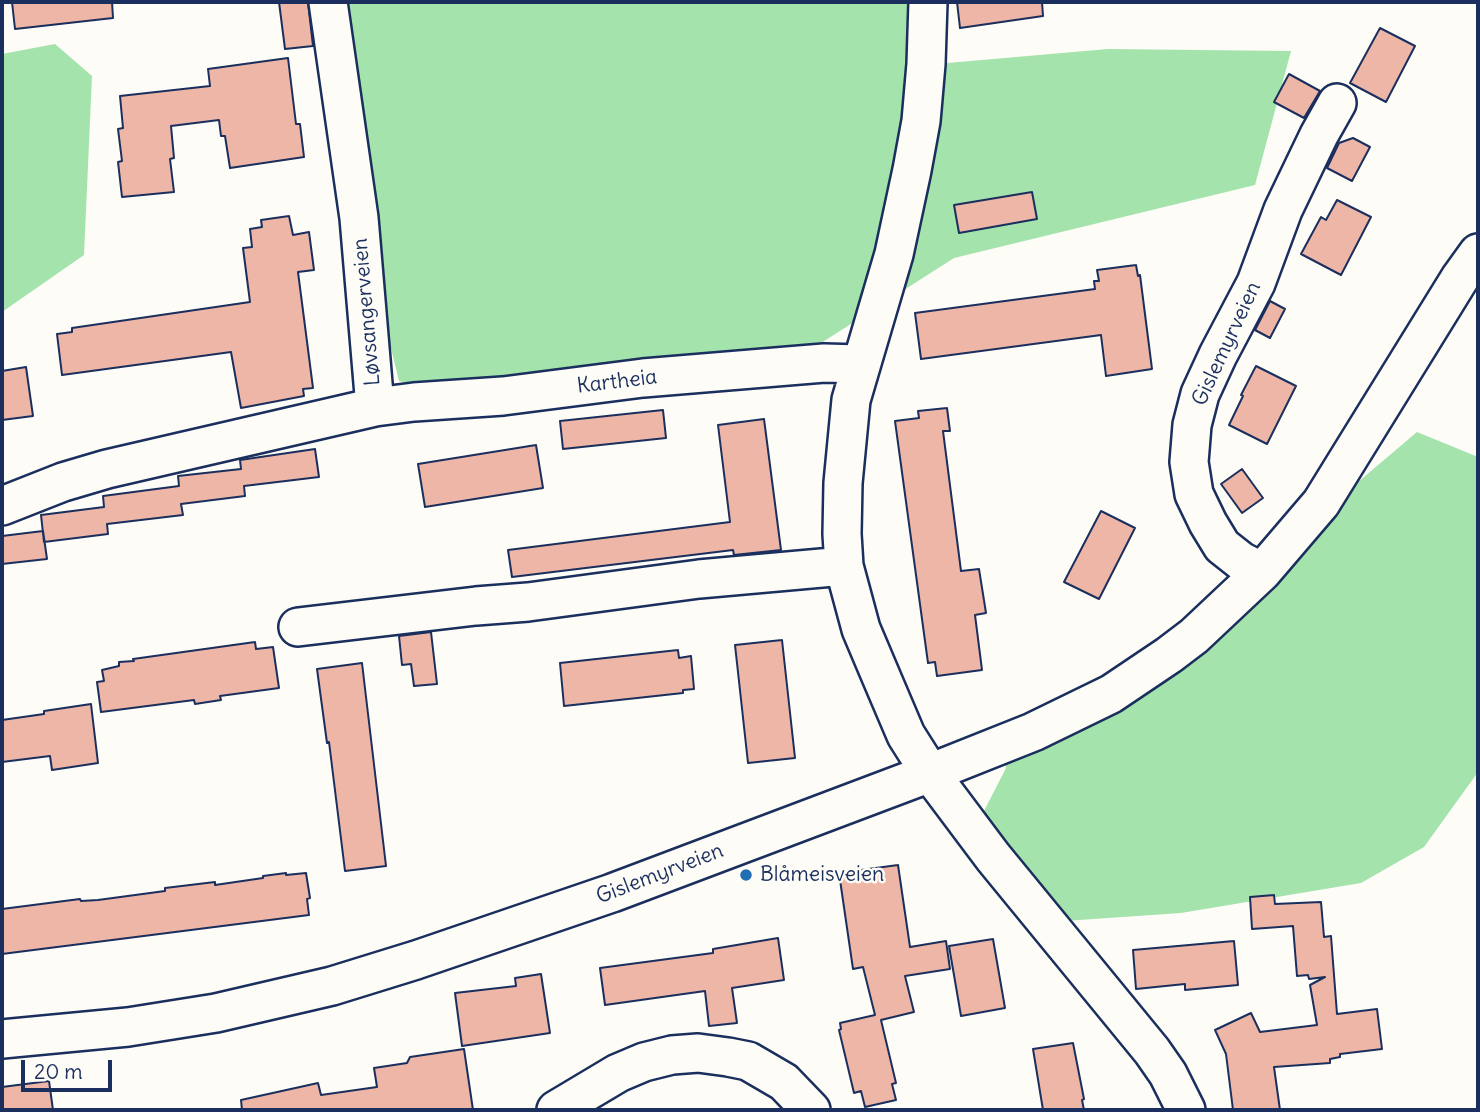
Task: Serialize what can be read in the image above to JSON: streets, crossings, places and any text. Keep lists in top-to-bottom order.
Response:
{
  "streets": {
    "street": ["Løvsangerveien", "Gislemyrveien", "Kartheia"]
  },
  "crossings": [
    ["Løvsangerveien", "Kartheia"]
  ],
  "places": ["Blåmeisveien"],
  "scale_bar": "20 m"
}
